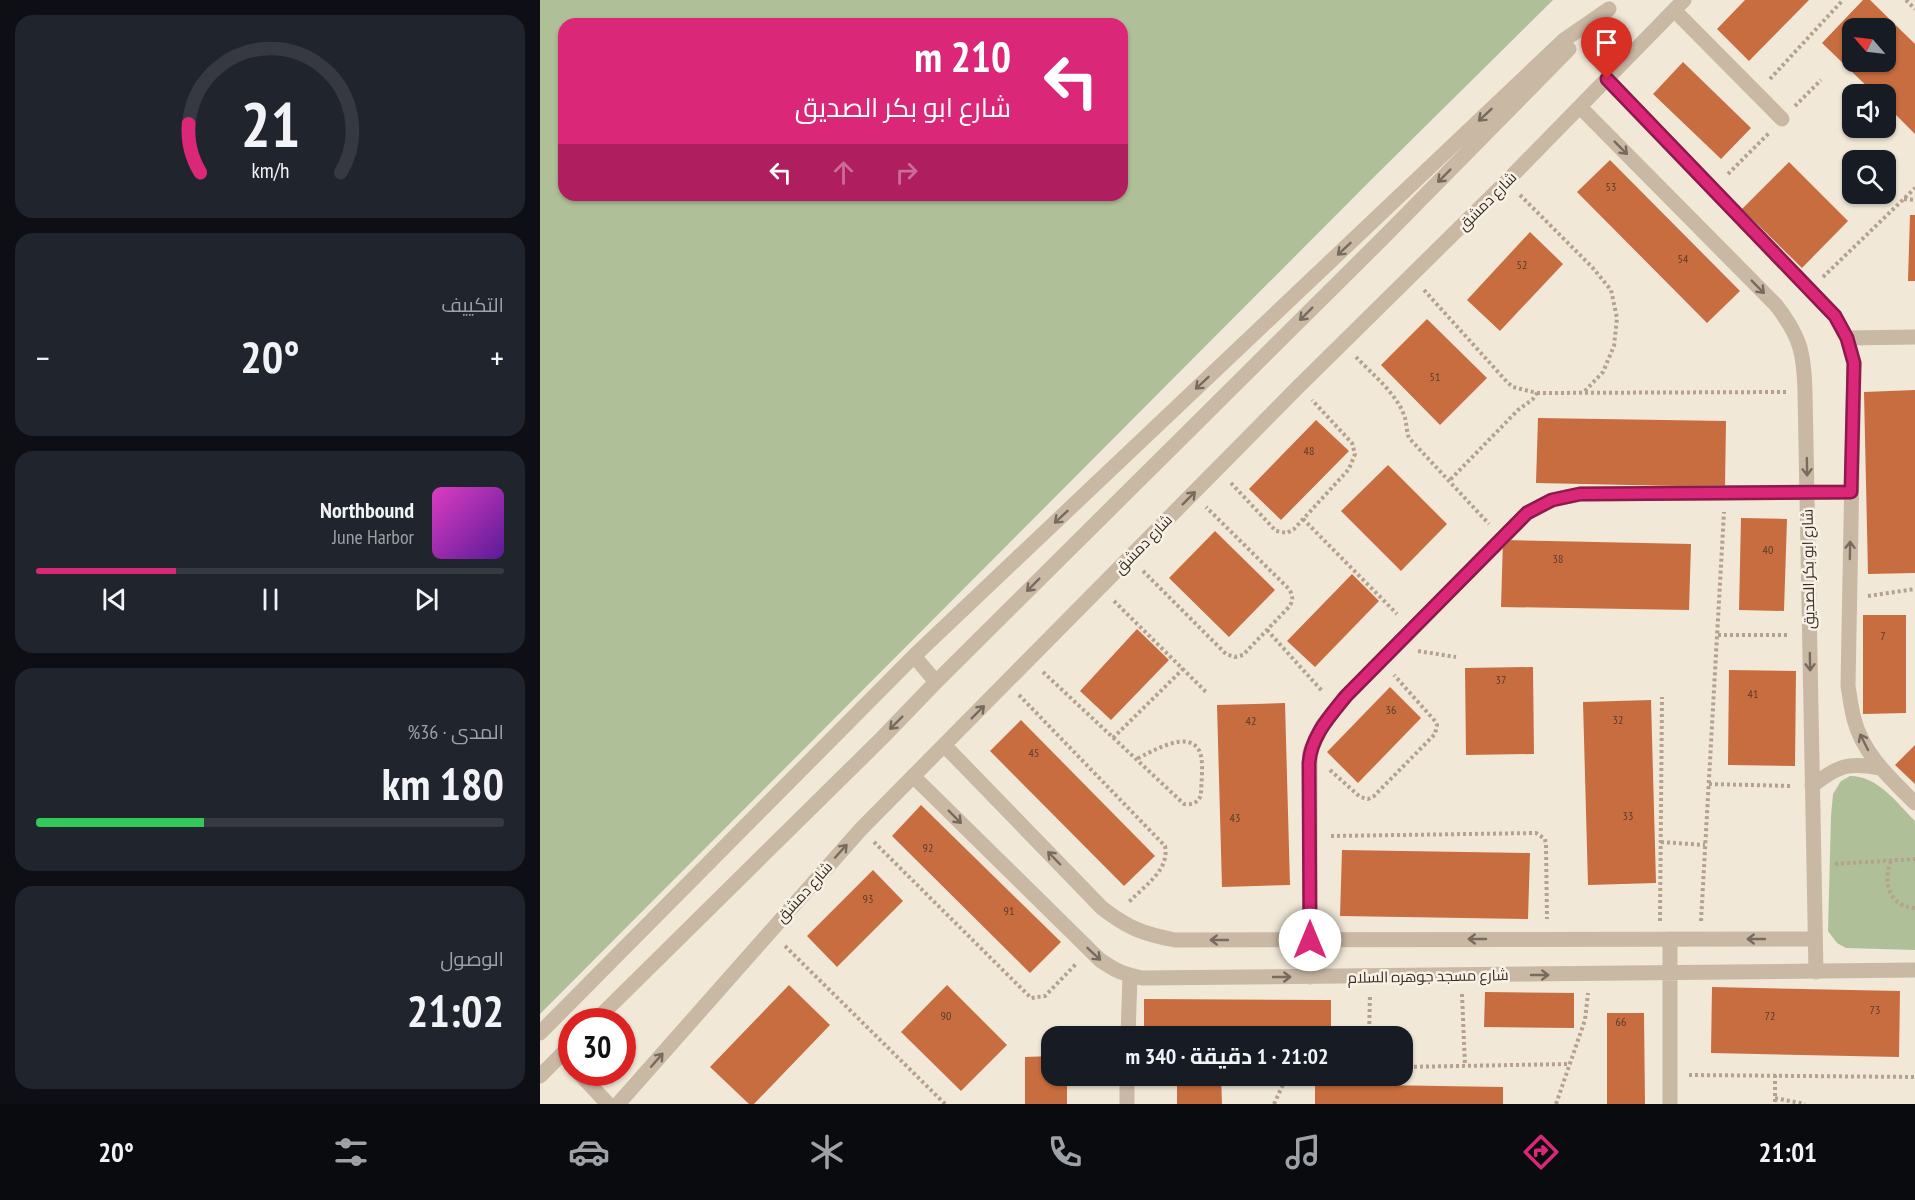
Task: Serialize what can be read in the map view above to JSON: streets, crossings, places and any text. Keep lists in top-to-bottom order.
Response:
{
  "streets": {
    "street": ["شارع دمشق", "شارع ابو بكر الصديق", "شارع مسجد جوهره السلام"]
  },
  "crossings": [
    ["شارع دمشق", "شارع ابو بكر الصديق"],
    ["شارع دمشق", "شارع مسجد جوهره السلام"],
    ["شارع ابو بكر الصديق", "شارع مسجد جوهره السلام"]
  ],
  "house_numbers": [
    "53",
    "54",
    "52",
    "51",
    "48",
    "40",
    "38",
    "7",
    "37",
    "41",
    "36",
    "32",
    "42",
    "45",
    "33",
    "43",
    "92",
    "93",
    "91",
    "73",
    "90",
    "72",
    "66"
  ],
  "north": "top left",
  "page": {
    "turn": ["210 m", "شارع ابو بكر الصديق"],
    "tile": [
      "التكييف",
      ["المدى · 36%", "180 km"],
      ["الوصول", "21:02"]
    ],
    "heat": ["−", "20°", "+"],
    "song": ["Northbound", "June Harbor"],
    "limit": "30",
    "trip": "21:02 · 1 دقيقة · 340 m",
    "tabs": ["21:01", "20°"],
    "gauge": ["21", "km/h"]
  }
}
